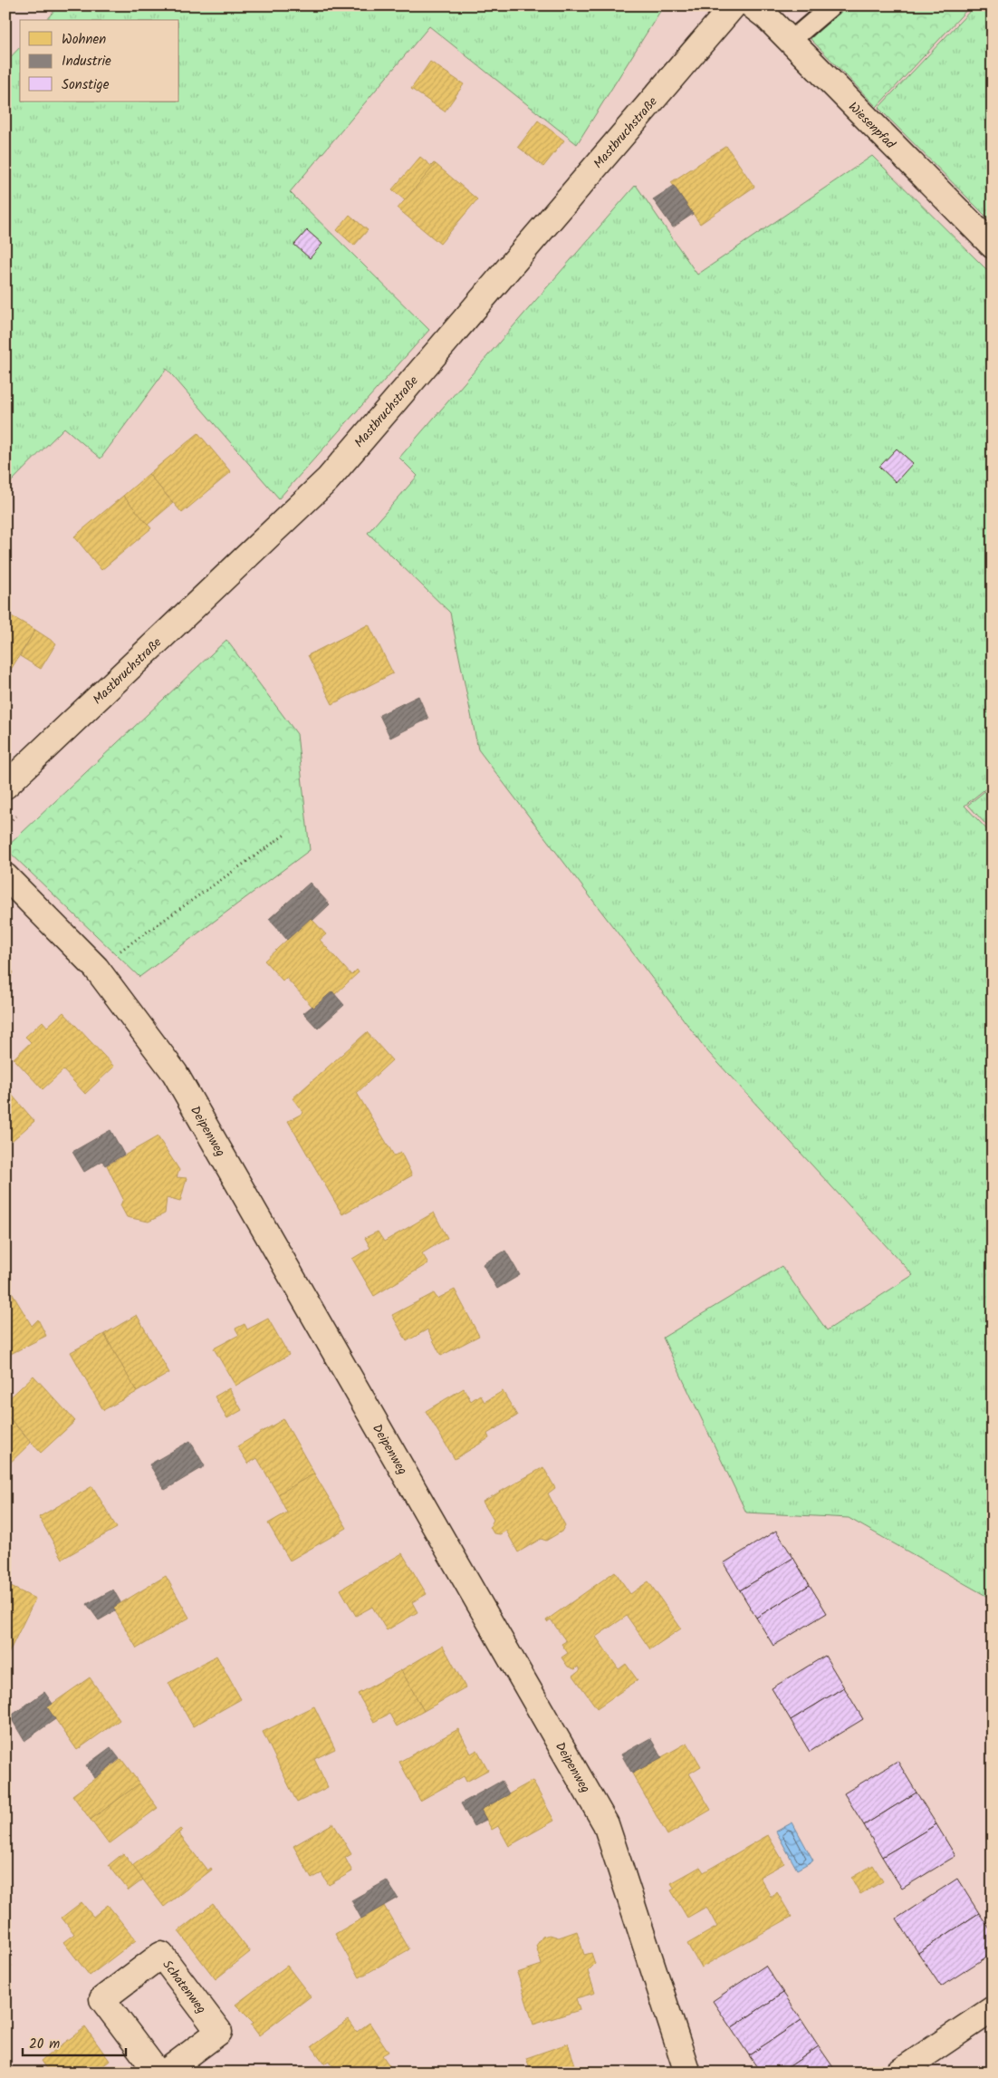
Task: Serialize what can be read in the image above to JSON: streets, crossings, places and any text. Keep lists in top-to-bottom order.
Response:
{
  "streets": {
    "street": [
      "Wiesenpfad",
      "Mastbruchstraße",
      "Deipenweg",
      "Schatenweg"
    ]
  },
  "legend": ["Wohnen", "Industrie", "Sonstige"],
  "scale_bar": "20 m"
}
